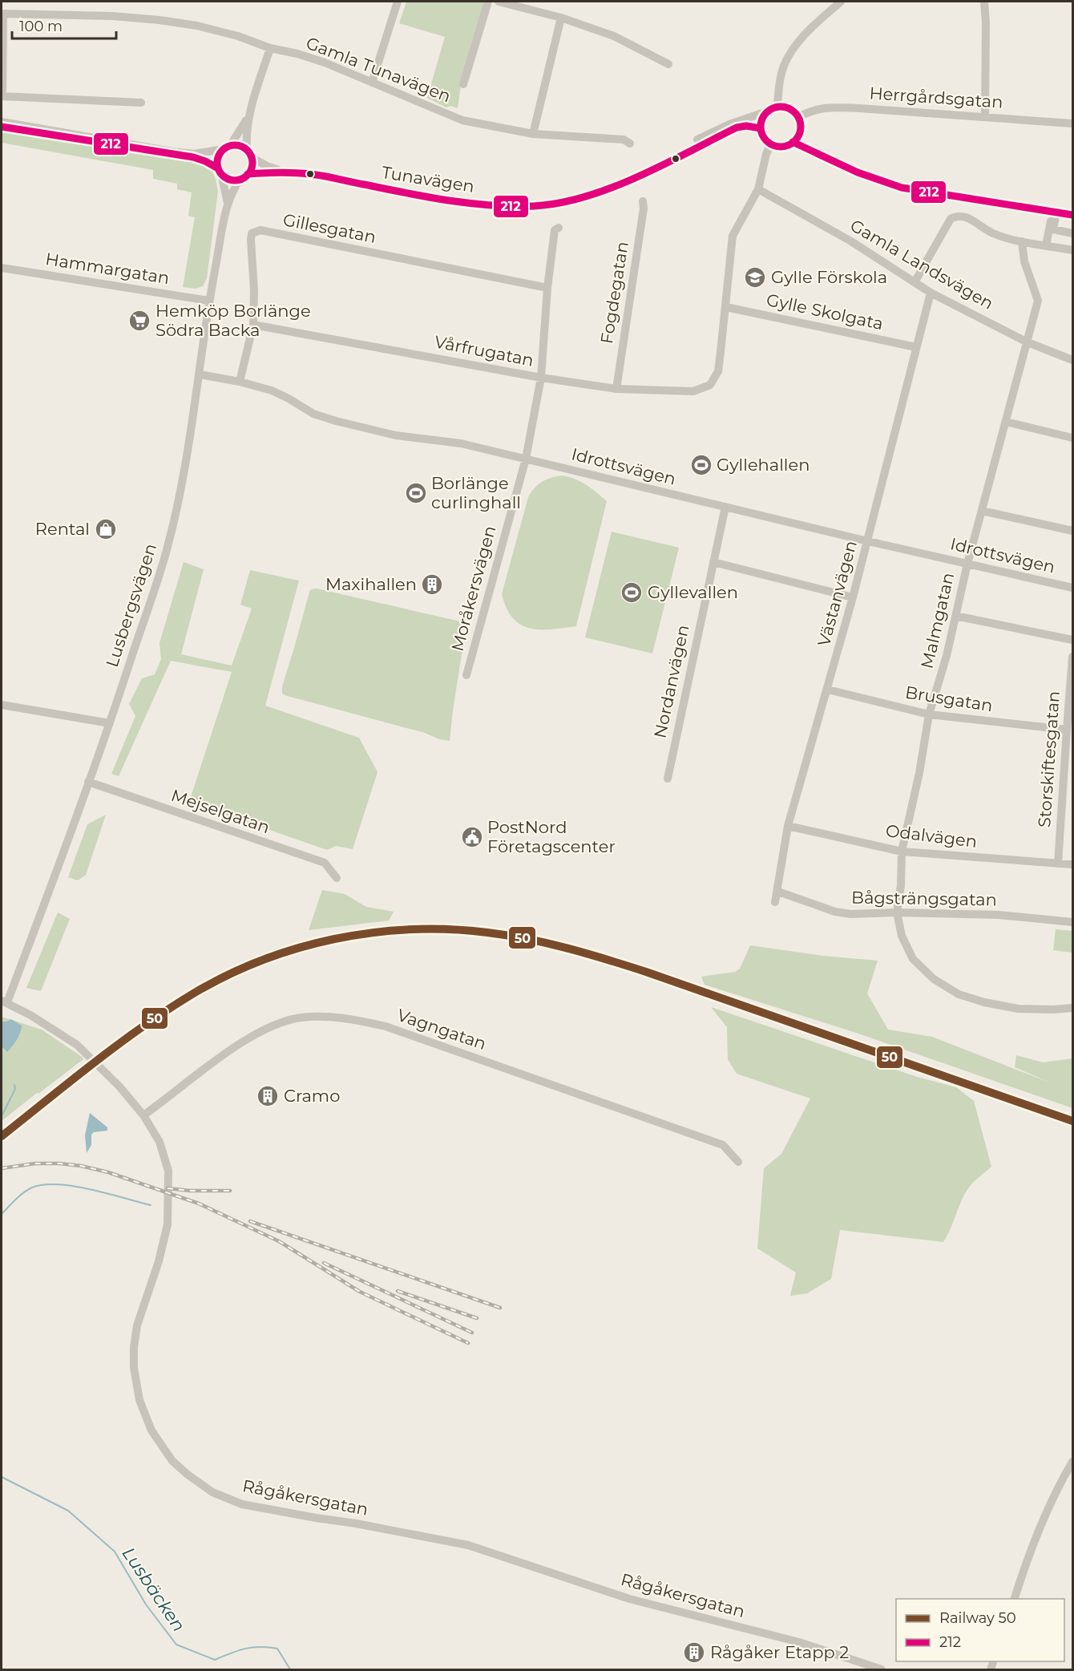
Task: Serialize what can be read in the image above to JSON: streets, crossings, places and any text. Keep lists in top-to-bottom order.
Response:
{
  "streets": {
    "street": [
      "Gamla Tunavägen",
      "Herrgårdsgatan",
      "Tunavägen",
      "Gillesgatan",
      "Gamla Landsvägen",
      "Hammargatan",
      "Fogdegatan",
      "Gylle Skolgata",
      "Vårfrugatan",
      "Idrottsvägen",
      "Moråkersvägen",
      "Västanvägen",
      "Lusbergsvägen",
      "Malmgatan",
      "Nordanvägen",
      "Brusgatan",
      "Storskiftesgatan",
      "Mejselgatan",
      "Odalvägen",
      "Bågsträngsgatan",
      "Vagngatan",
      "Rågåkersgatan"
    ]
  },
  "crossings": [
    ["Herrgårdsgatan", "Tunavägen"],
    ["Tunavägen", "Lusbergsvägen"],
    ["Gillesgatan", "Vårfrugatan"],
    ["Gillesgatan", "Idrottsvägen"],
    ["Gillesgatan", "Moråkersvägen"],
    ["Gamla Landsvägen", "Västanvägen"],
    ["Gamla Landsvägen", "Malmgatan"],
    ["Hammargatan", "Lusbergsvägen"],
    ["Fogdegatan", "Vårfrugatan"],
    ["Gylle Skolgata", "Vårfrugatan"],
    ["Gylle Skolgata", "Västanvägen"],
    ["Vårfrugatan", "Moråkersvägen"],
    ["Idrottsvägen", "Moråkersvägen"],
    ["Idrottsvägen", "Västanvägen"],
    ["Idrottsvägen", "Lusbergsvägen"],
    ["Idrottsvägen", "Malmgatan"],
    ["Idrottsvägen", "Nordanvägen"],
    ["Västanvägen", "Brusgatan"],
    ["Västanvägen", "Odalvägen"],
    ["Västanvägen", "Bågsträngsgatan"],
    ["Lusbergsvägen", "Mejselgatan"],
    ["Lusbergsvägen", "Rågåkersgatan"],
    ["Malmgatan", "Brusgatan"],
    ["Malmgatan", "Odalvägen"],
    ["Malmgatan", "Bågsträngsgatan"],
    ["Brusgatan", "Storskiftesgatan"],
    ["Storskiftesgatan", "Odalvägen"],
    ["Vagngatan", "Rågåkersgatan"]
  ],
  "water": ["Lusbäcken"],
  "places": {
    "school or university": ["Gylle Förskola"],
    "supermarket": ["Hemköp Borlänge Södra Backa"],
    "sports": ["Gyllehallen", "Borlänge curlinghall", "Gyllevallen"],
    "shop": ["Rental"],
    "building": ["Maxihallen", "Cramo", "Rågåker Etapp 2"],
    "public building": ["PostNord Företagscenter"]
  },
  "lines": ["transit line 212", "rail line 50"],
  "legend": ["Railway 50", "212"],
  "scale_bar": "100 m"
}
